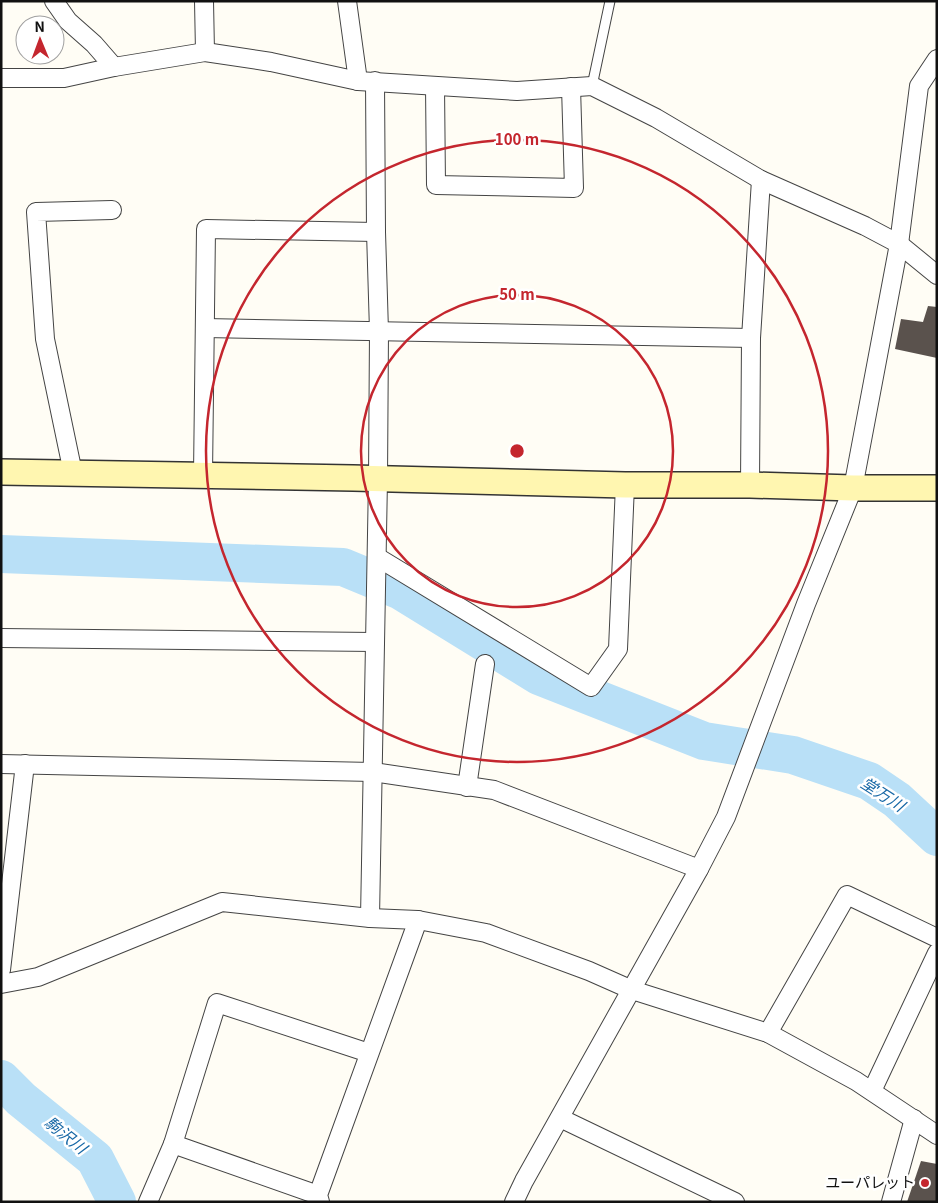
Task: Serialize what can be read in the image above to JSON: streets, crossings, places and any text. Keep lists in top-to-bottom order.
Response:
{
  "water": ["堂万川", "駒沢川"],
  "places": ["ユーパレット"],
  "north": "top",
  "rings": ["100 m", "50 m"]
}
